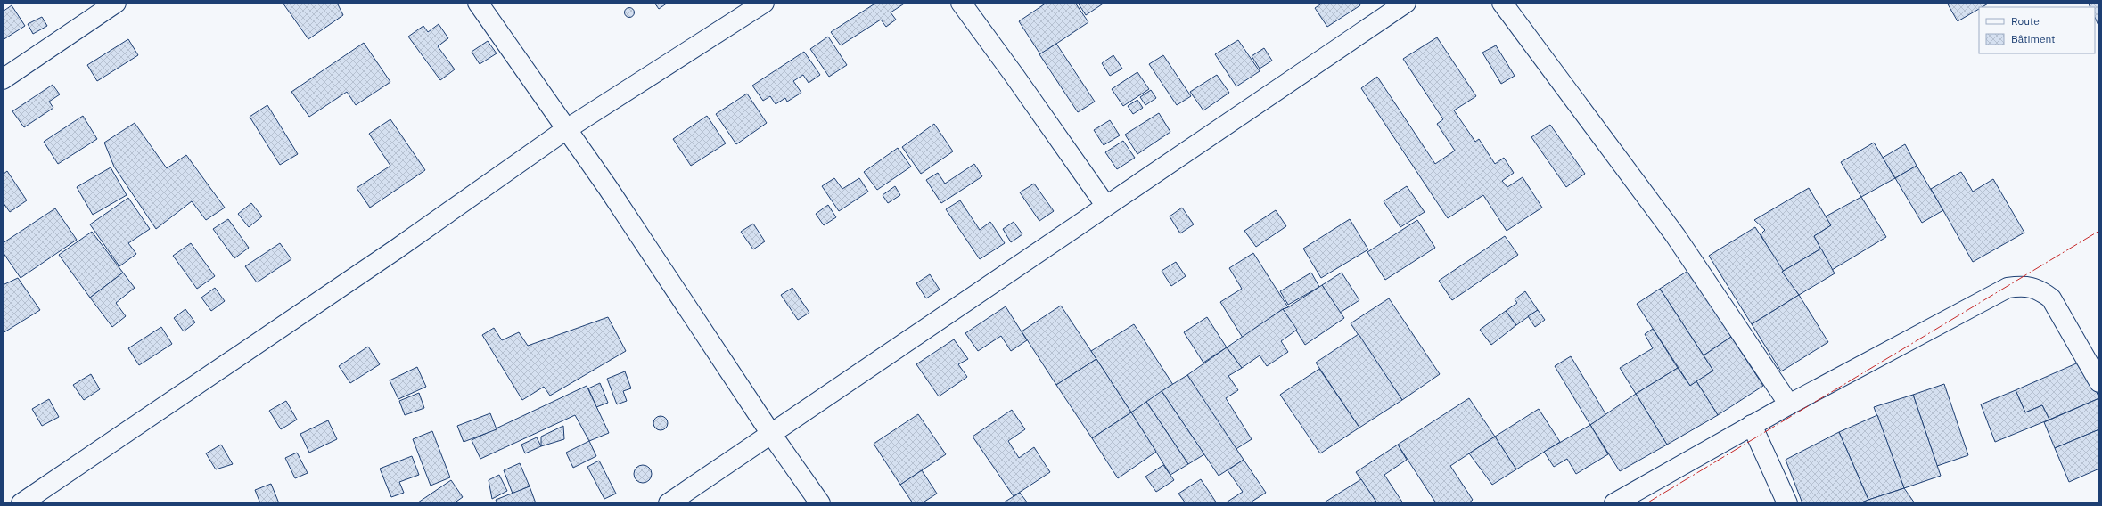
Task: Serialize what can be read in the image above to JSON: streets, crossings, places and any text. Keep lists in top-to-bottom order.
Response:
{
  "legend": ["Route", "Bâtiment"]
}
